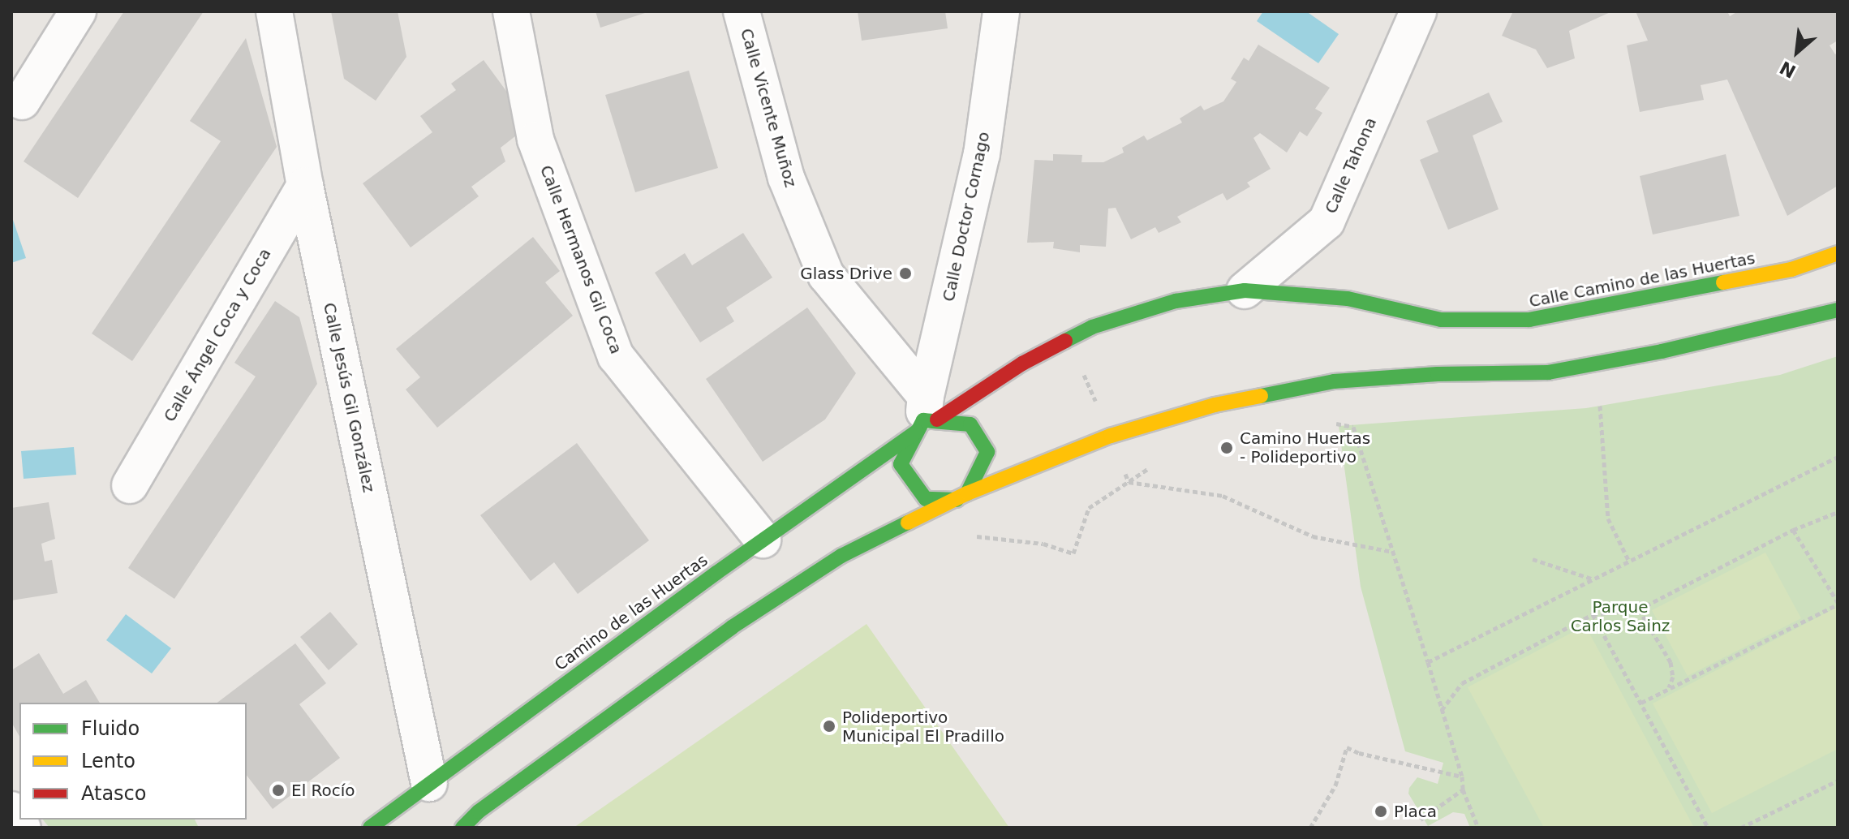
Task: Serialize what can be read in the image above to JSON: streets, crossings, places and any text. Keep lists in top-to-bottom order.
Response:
{
  "streets": {
    "main road": ["Calle Camino de las Huertas", "Camino de las Huertas"],
    "street": [
      "Calle Vicente Muñoz",
      "Calle Tahona",
      "Calle Doctor Cornago",
      "Calle Hermanos Gil Coca",
      "Calle Ángel Coca y Coca",
      "Calle Jesús Gil González"
    ]
  },
  "crossings": [
    ["Calle Vicente Muñoz", "Calle Doctor Cornago"],
    ["Calle Vicente Muñoz", "Calle Camino de las Huertas"],
    ["Calle Vicente Muñoz", "Camino de las Huertas"],
    ["Calle Tahona", "Calle Camino de las Huertas"],
    ["Calle Doctor Cornago", "Calle Camino de las Huertas"],
    ["Calle Doctor Cornago", "Camino de las Huertas"],
    ["Calle Hermanos Gil Coca", "Camino de las Huertas"],
    ["Calle Camino de las Huertas", "Camino de las Huertas"],
    ["Calle Ángel Coca y Coca", "Calle Jesús Gil González"],
    ["Calle Jesús Gil González", "Camino de las Huertas"]
  ],
  "parks": ["Parque Carlos Sainz"],
  "places": [
    "Glass Drive",
    "Camino Huertas - Polideportivo",
    "Polideportivo Municipal El Pradillo",
    "El Rocío",
    "Placa"
  ],
  "legend": ["Fluido", "Lento", "Atasco"],
  "north": "bottom left"
}
